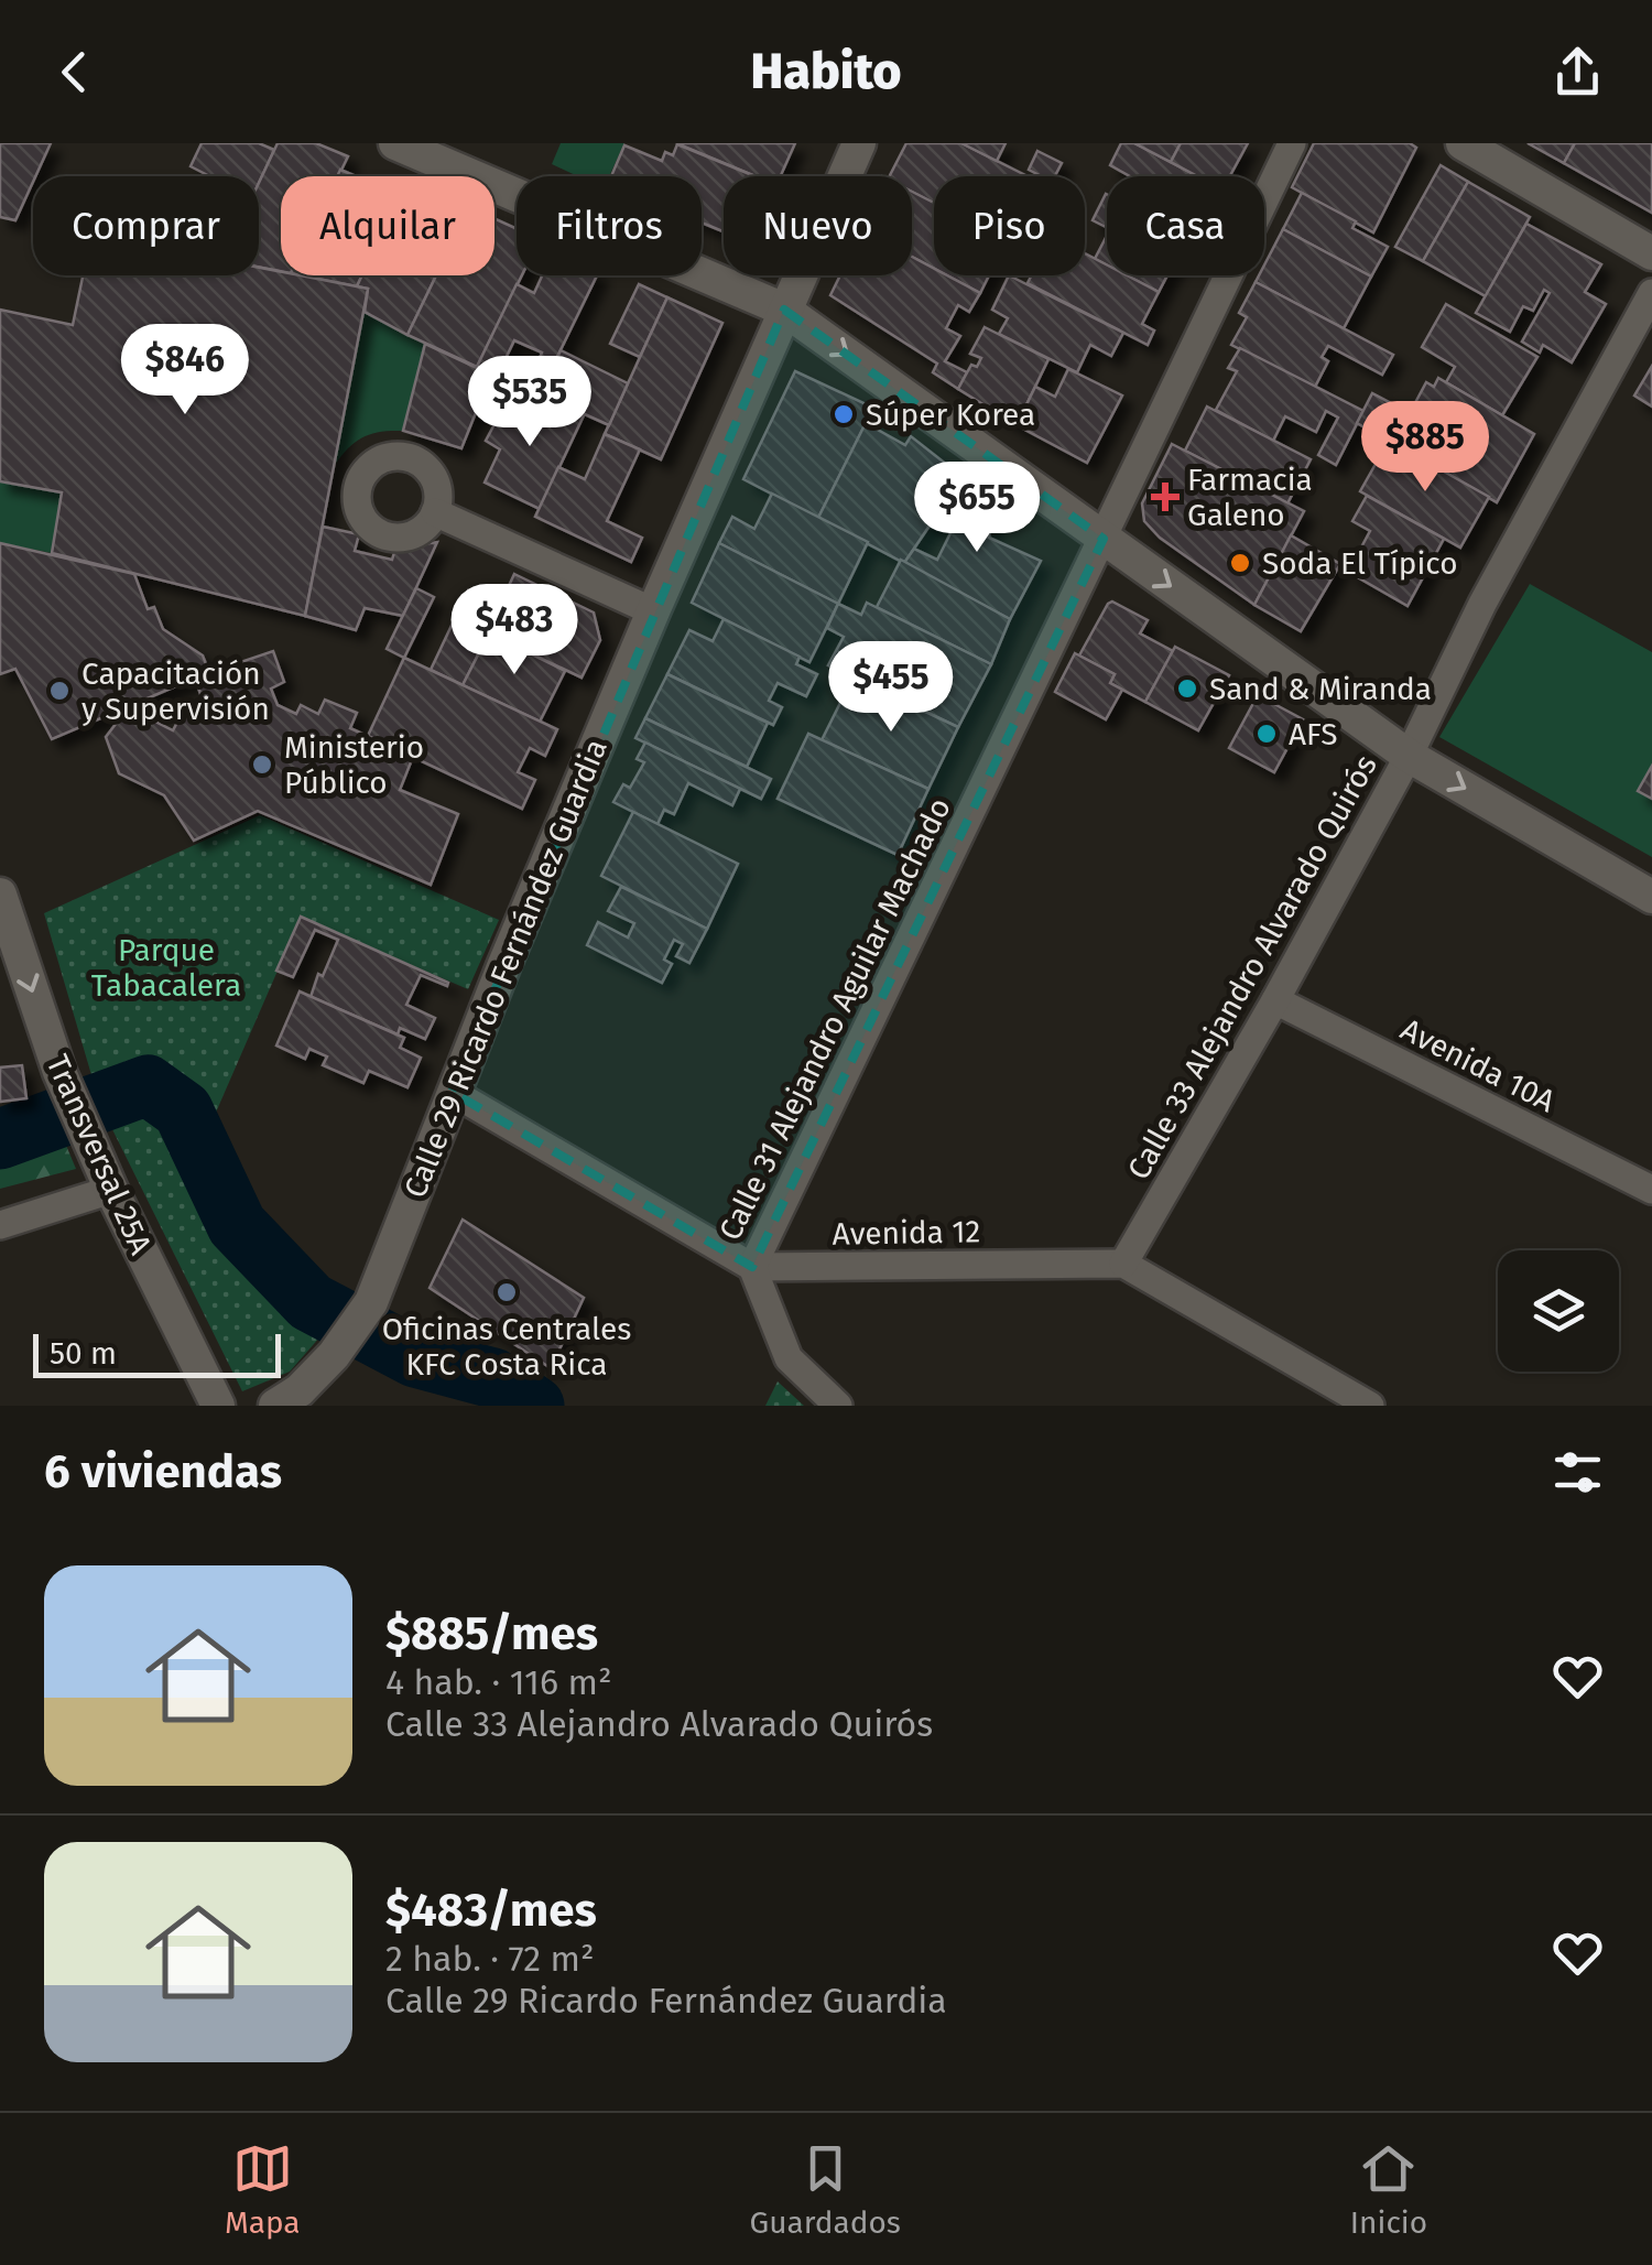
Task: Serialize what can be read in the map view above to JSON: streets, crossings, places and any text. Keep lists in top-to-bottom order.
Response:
{
  "streets": {
    "street": [
      "Calle 33 Alejandro Alvarado Quirós",
      "Calle 29 Ricardo Fernández Guardia",
      "Calle 31 Alejandro Aguilar Machado",
      "Avenida 10A",
      "Transversal 25A",
      "Avenida 12"
    ]
  },
  "crossings": [
    ["Calle 33 Alejandro Alvarado Quirós", "Avenida 10A"],
    ["Calle 33 Alejandro Alvarado Quirós", "Avenida 12"],
    ["Calle 31 Alejandro Aguilar Machado", "Avenida 12"]
  ],
  "one_way": ["Transversal 25A"],
  "parks": ["Parque Tabacalera"],
  "places": {
    "other": [
      "Súper Korea",
      "Soda El Típico",
      "Sand & Miranda",
      "Capacitación y Supervisión",
      "AFS",
      "Ministerio Público",
      "Oficinas Centrales KFC Costa Rica"
    ],
    "health": ["Farmacia Galeno"]
  },
  "scale_bar": "50 m",
  "page": {
    "header": "Habito",
    "chip": [
      "Comprar",
      "Alquilar",
      "Filtros",
      "Nuevo",
      "Piso",
      "Casa"
    ],
    "price": [
      "$846",
      "$535",
      "$885",
      "$655",
      "$483",
      "$455"
    ],
    "scale": "50 m",
    "heading": "6 viviendas",
    "list": [
      {
        "name": "$885/mes",
        "note": "4 hab. · 116 m² · Calle 33 Alejandro Alvarado Quirós"
      },
      {
        "name": "$483/mes",
        "note": "2 hab. · 72 m² · Calle 29 Ricardo Fernández Guardia"
      }
    ],
    "tabs": ["Mapa", "Guardados", "Inicio"]
  }
}
